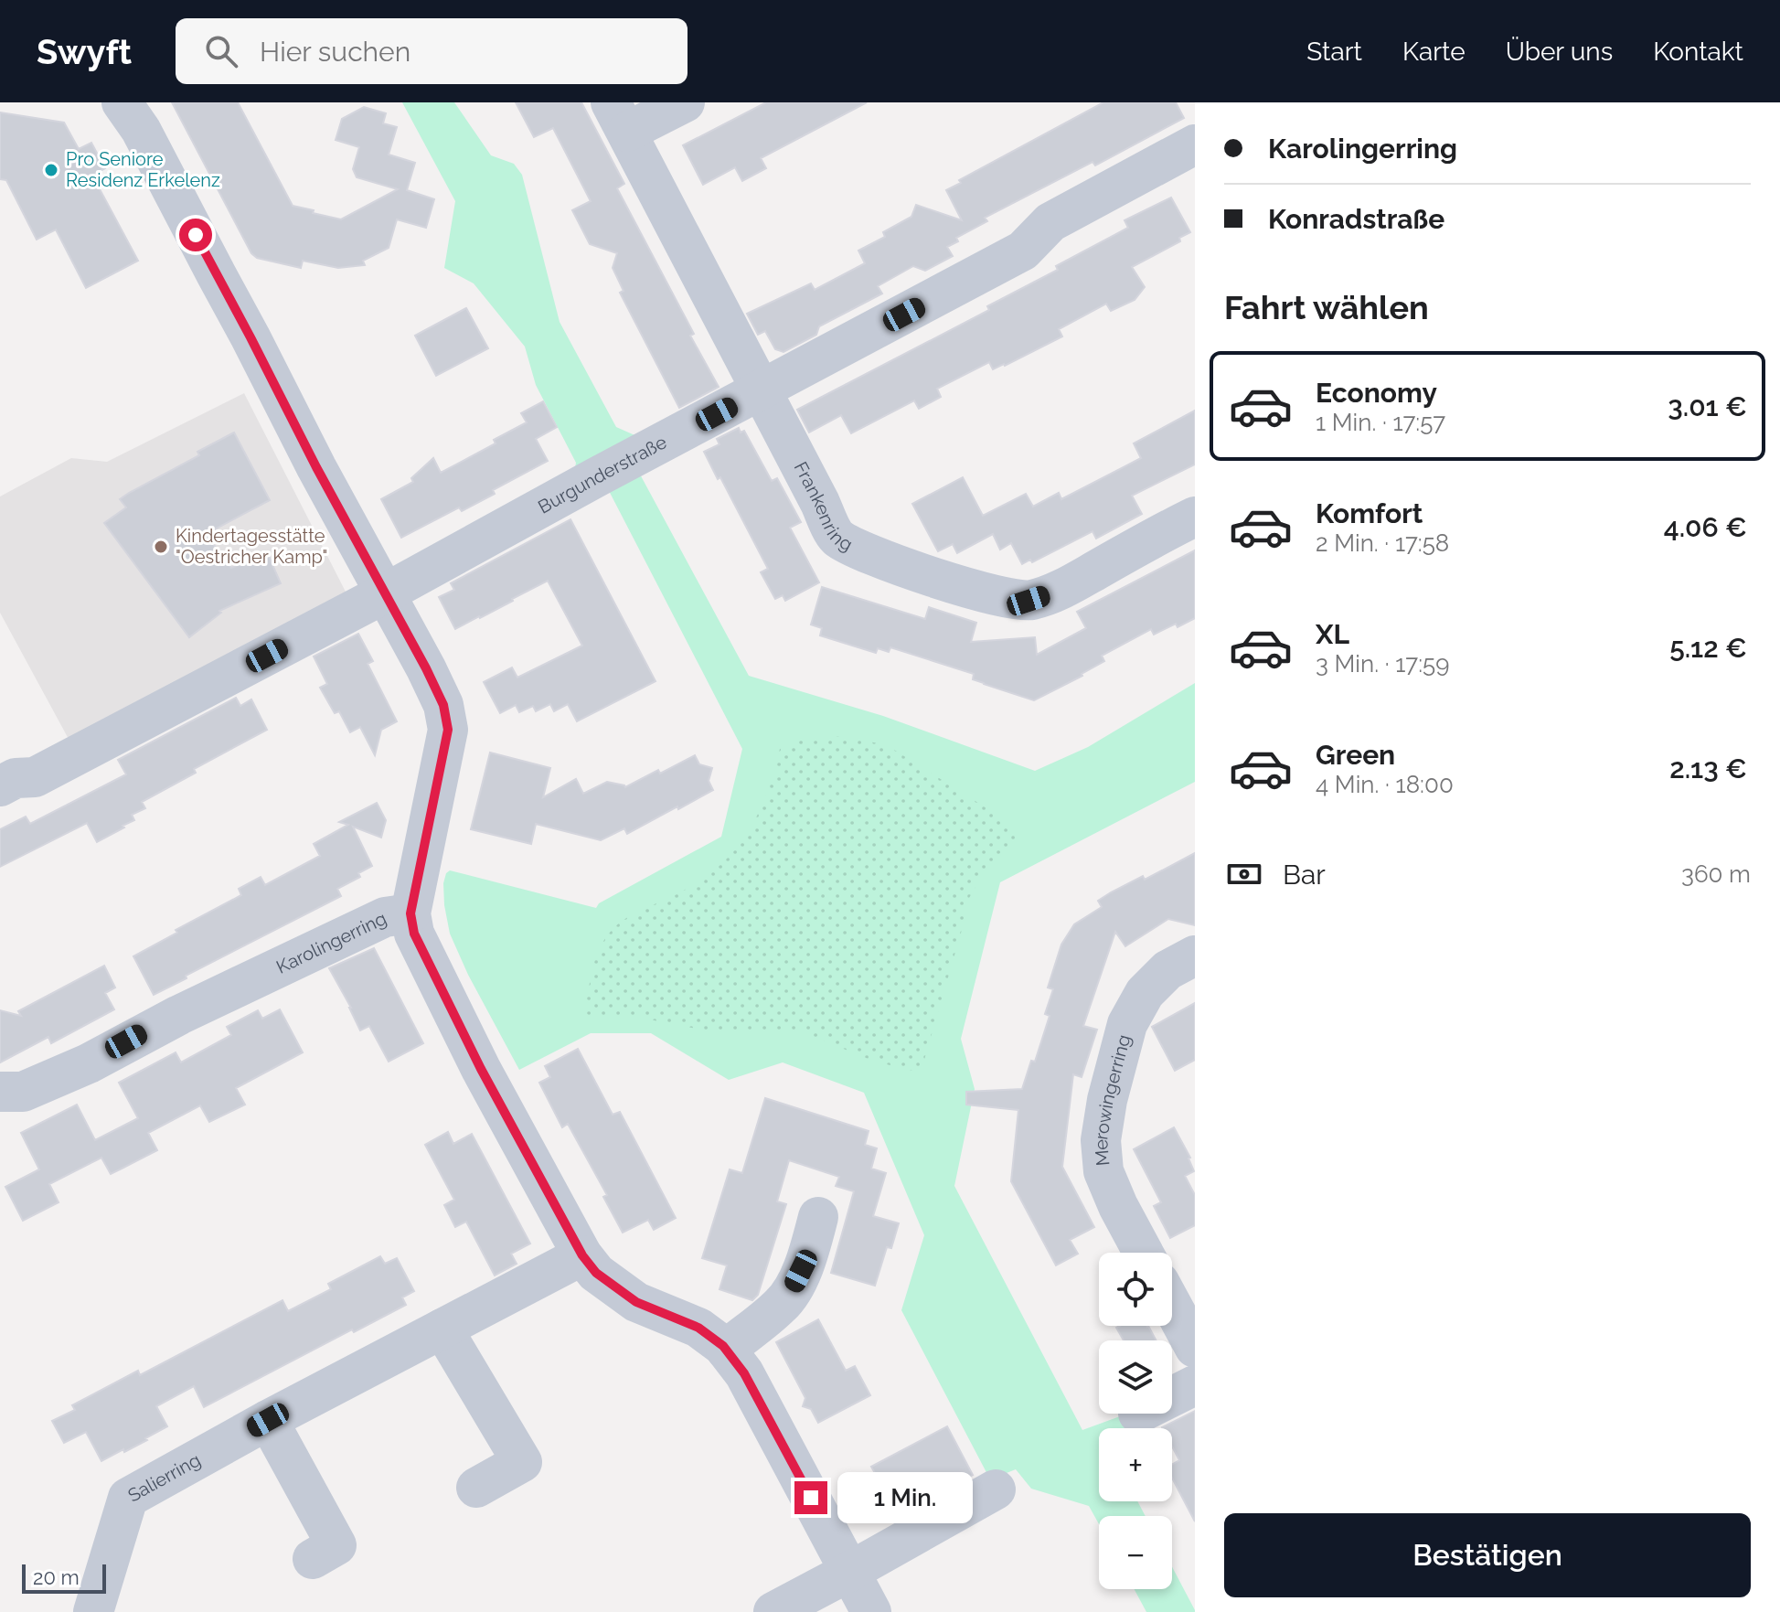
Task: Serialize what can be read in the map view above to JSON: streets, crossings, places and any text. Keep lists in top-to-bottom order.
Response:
{
  "streets": {
    "street": [
      "Burgunderstraße",
      "Frankenring",
      "Karolingerring",
      "Merowingerring",
      "Salierring"
    ]
  },
  "crossings": [
    ["Burgunderstraße", "Frankenring"],
    ["Burgunderstraße", "Karolingerring"]
  ],
  "places": ["Pro Seniore Residenz Erkelenz", "Kindertagesstätte \"Oestricher Kamp\""],
  "scale_bar": "20 m",
  "page": {
    "header": "Swyft",
    "search": "Hier suchen",
    "nav": [
      "Start",
      "Karte",
      "Über uns",
      "Kontakt"
    ],
    "banner": ["Karolingerring", "Konradstraße"],
    "heading": "Fahrt wählen",
    "list": [
      {
        "name": "Economy",
        "note": "1 Min. · 17:57",
        "value": "3.01 €"
      },
      {
        "name": "Komfort",
        "note": "2 Min. · 17:58",
        "value": "4.06 €"
      },
      {
        "name": "XL",
        "note": "3 Min. · 17:59",
        "value": "5.12 €"
      },
      {
        "name": "Green",
        "note": "4 Min. · 18:00",
        "value": "2.13 €"
      }
    ],
    "pay": ["Bar", "360 m"],
    "map_buttons": ["+", "−"],
    "bubble": "1 Min.",
    "buttons": "Bestätigen",
    "scale": "20 m"
  }
}
